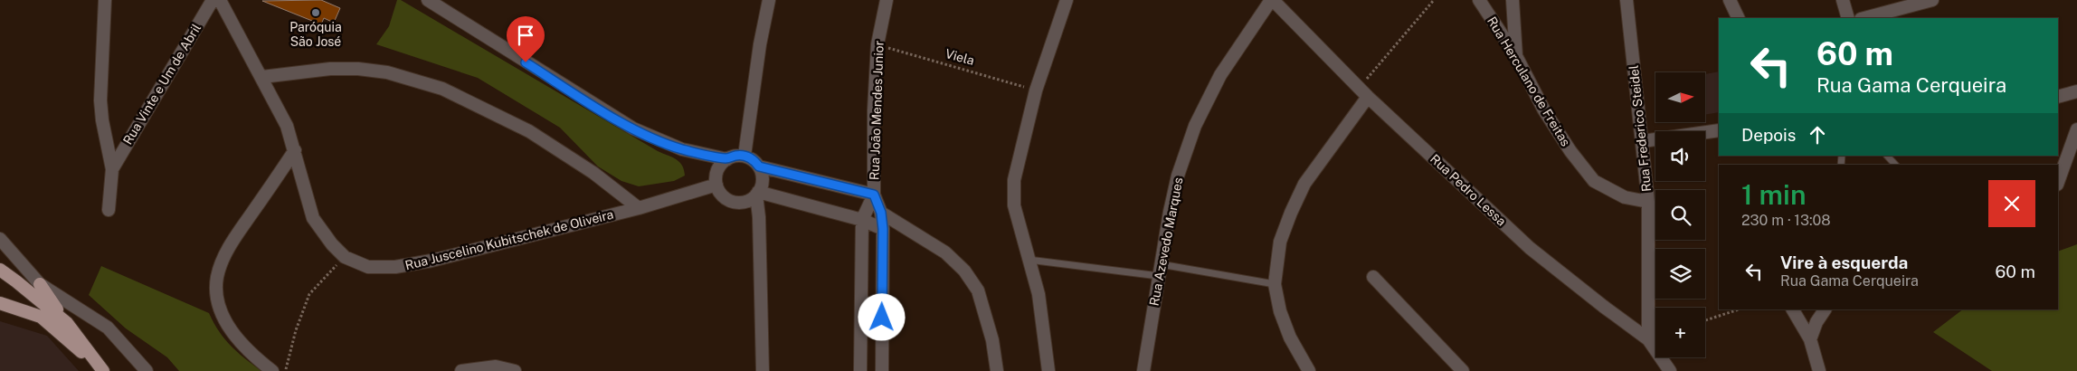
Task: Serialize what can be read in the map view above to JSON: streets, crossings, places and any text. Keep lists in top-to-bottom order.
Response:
{
  "streets": {
    "street": [
      "Rua Herculano de Freitas",
      "Rua Vinte e Um de Abril",
      "Rua João Mendes Junior",
      "Rua Frederico Steidel",
      "Rua Pedro Lessa",
      "Rua Juscelino Kubitschek de Oliveira",
      "Rua Azevedo Marques"
    ],
    "path": ["Viela"]
  },
  "crossings": [
    ["Viela", "Rua João Mendes Junior"],
    ["Rua Herculano de Freitas", "Rua Frederico Steidel"],
    ["Rua Frederico Steidel", "Rua Pedro Lessa"],
    ["Rua Pedro Lessa", "Rua Azevedo Marques"]
  ],
  "places": ["Paróquia São José"],
  "north": "right",
  "page": {
    "turn": ["60 m", "Rua Gama Cerqueira"],
    "map_buttons": "+",
    "then": "Depois",
    "heading": ["1 min", "230 m · 13:08"],
    "list": [
      {
        "name": "Vire à esquerda",
        "note": "Rua Gama Cerqueira",
        "value": "60 m"
      }
    ]
  }
}
